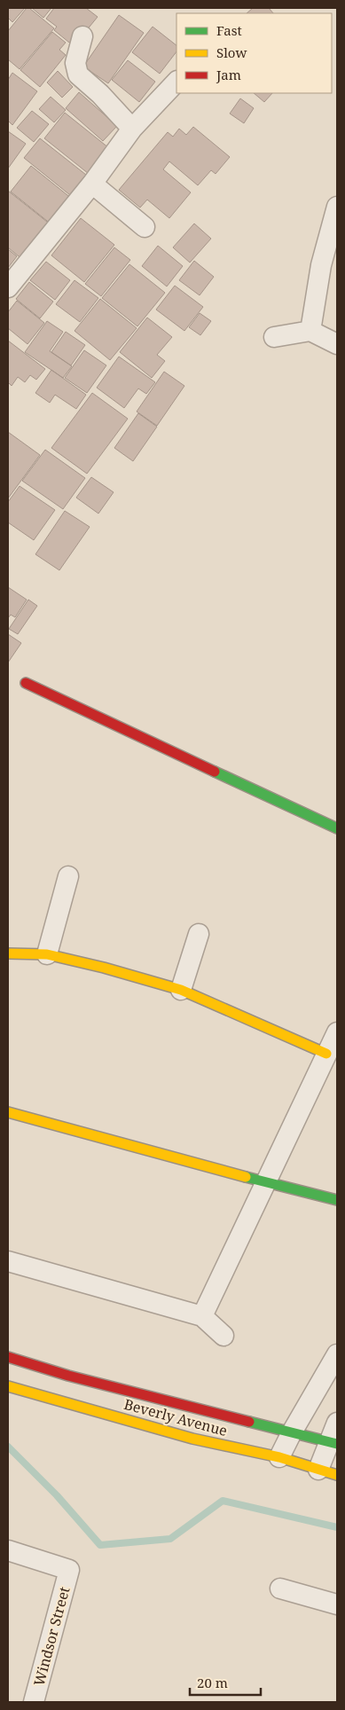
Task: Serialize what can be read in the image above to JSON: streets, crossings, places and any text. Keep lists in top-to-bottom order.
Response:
{
  "streets": {
    "street": ["Beverly Avenue", "Windsor Street"]
  },
  "legend": ["Fast", "Slow", "Jam"],
  "scale_bar": "20 m"
}
